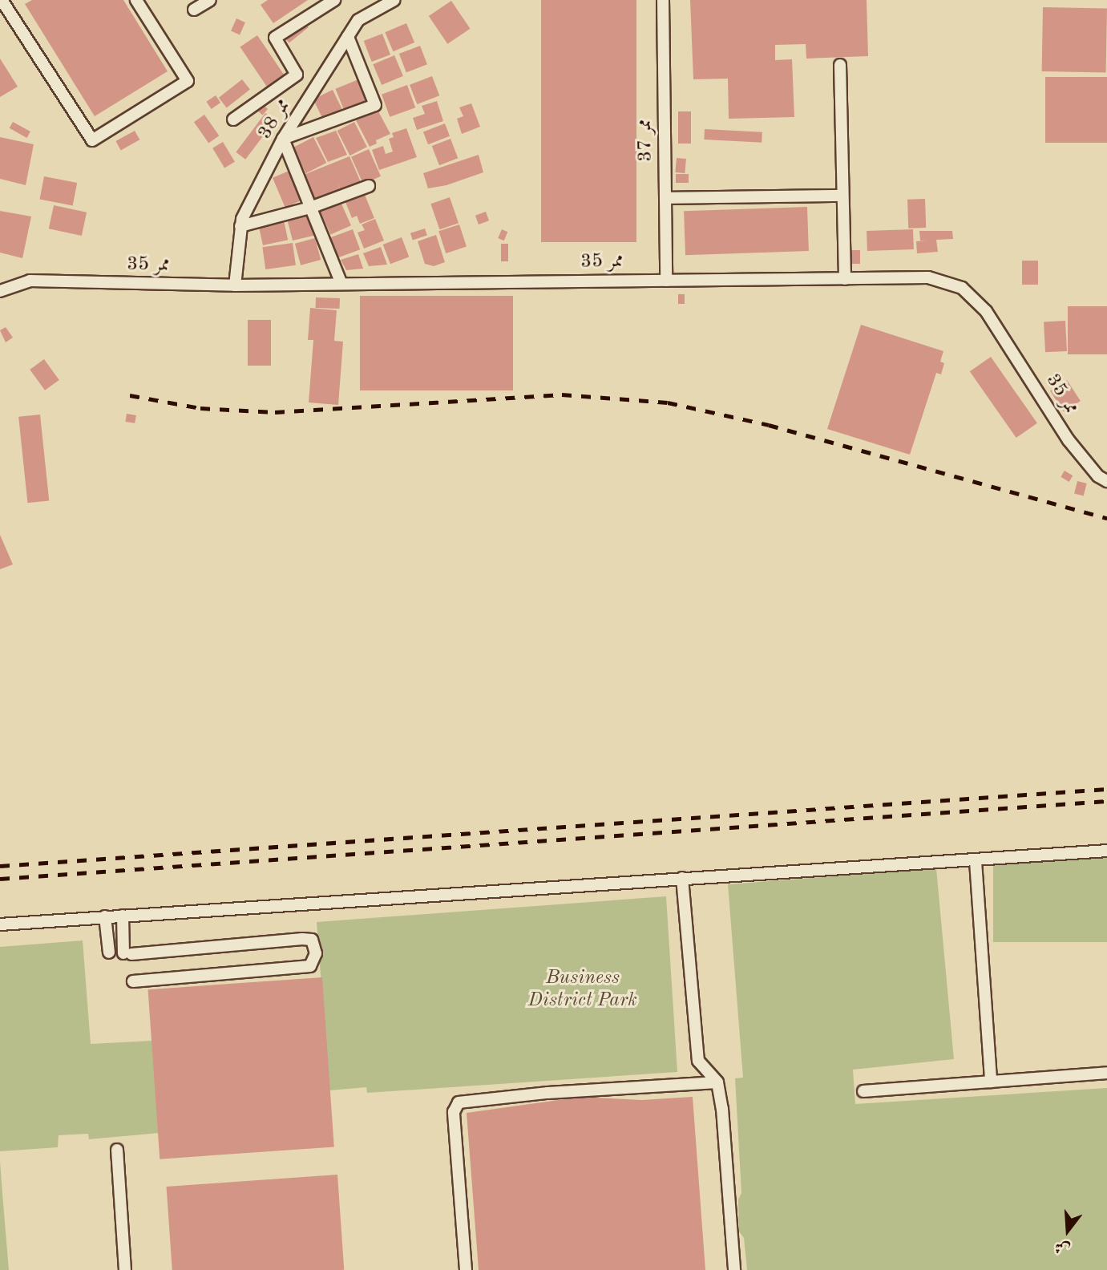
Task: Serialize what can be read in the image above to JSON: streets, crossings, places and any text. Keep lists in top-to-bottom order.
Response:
{
  "streets": {
    "street": ["ممر 38", "ممر 37", "ممر 35"]
  },
  "crossings": [
    ["ممر 38", "ممر 35"],
    ["ممر 37", "ممر 35"]
  ],
  "parks": ["Business District Park"],
  "north": "bottom"
}
